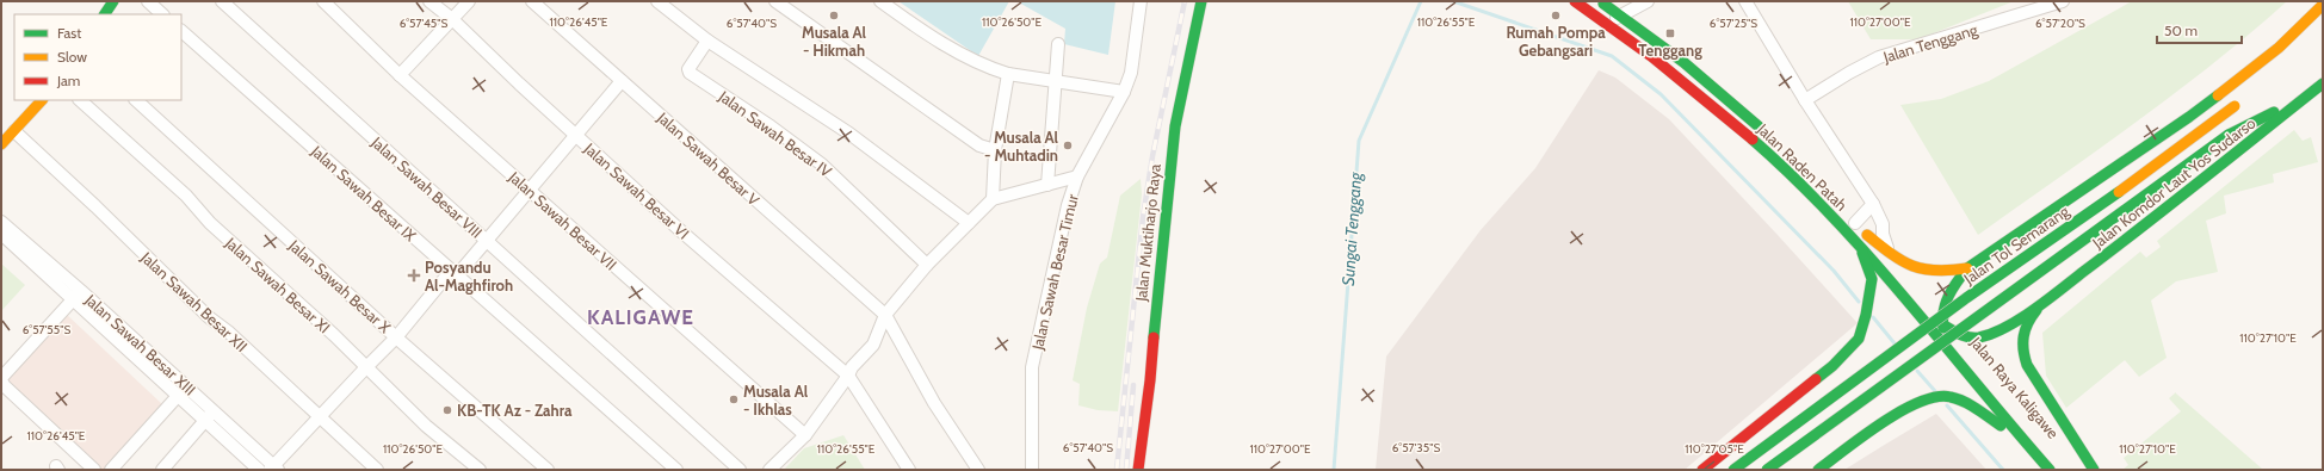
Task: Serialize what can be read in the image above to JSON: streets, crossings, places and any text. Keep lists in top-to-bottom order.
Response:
{
  "streets": {
    "main road": [
      "Jalan Raden Patah",
      "Jalan Komdor Laut Yos Sudarso",
      "Jalan Muktiharjo Raya",
      "Jalan Tol Semarang",
      "Jalan Raya Kaligawe"
    ],
    "street": [
      "Jalan Tenggang",
      "Jalan Sawah Besar IV",
      "Jalan Sawah Besar V",
      "Jalan Sawah Besar VIII",
      "Jalan Sawah Besar VI",
      "Jalan Sawah Besar IX",
      "Jalan Sawah Besar VII",
      "Jalan Sawah Besar Timur",
      "Jalan Sawah Besar XI",
      "Jalan Sawah Besar X",
      "Jalan Sawah Besar XII",
      "Jalan Sawah Besar XIII"
    ]
  },
  "districts": ["KALIGAWE"],
  "water": ["Sungai Tenggang"],
  "places": {
    "other": [
      "Musala Al - Hikmah",
      "Rumah Pompa Gebangsari",
      "Musala Al - Muhtadin",
      "Musala Al - Ikhlas",
      "KB-TK Az - Zahra"
    ],
    "transit": ["Tenggang"],
    "health": ["Posyandu Al-Maghfiroh"]
  },
  "legend": ["Fast", "Slow", "Jam"],
  "scale_bar": "50 m",
  "coordinates": [
    "110°26'45\"E",
    "110°26'50\"E",
    "110°26'55\"E",
    "110°27'00\"E",
    "6°57'45\"S",
    "6°57'40\"S",
    "6°57'25\"S",
    "6°57'20\"S",
    "6°57'55\"S",
    "110°27'10\"E",
    "6°57'35\"S",
    "110°27'05\"E"
  ]
}
